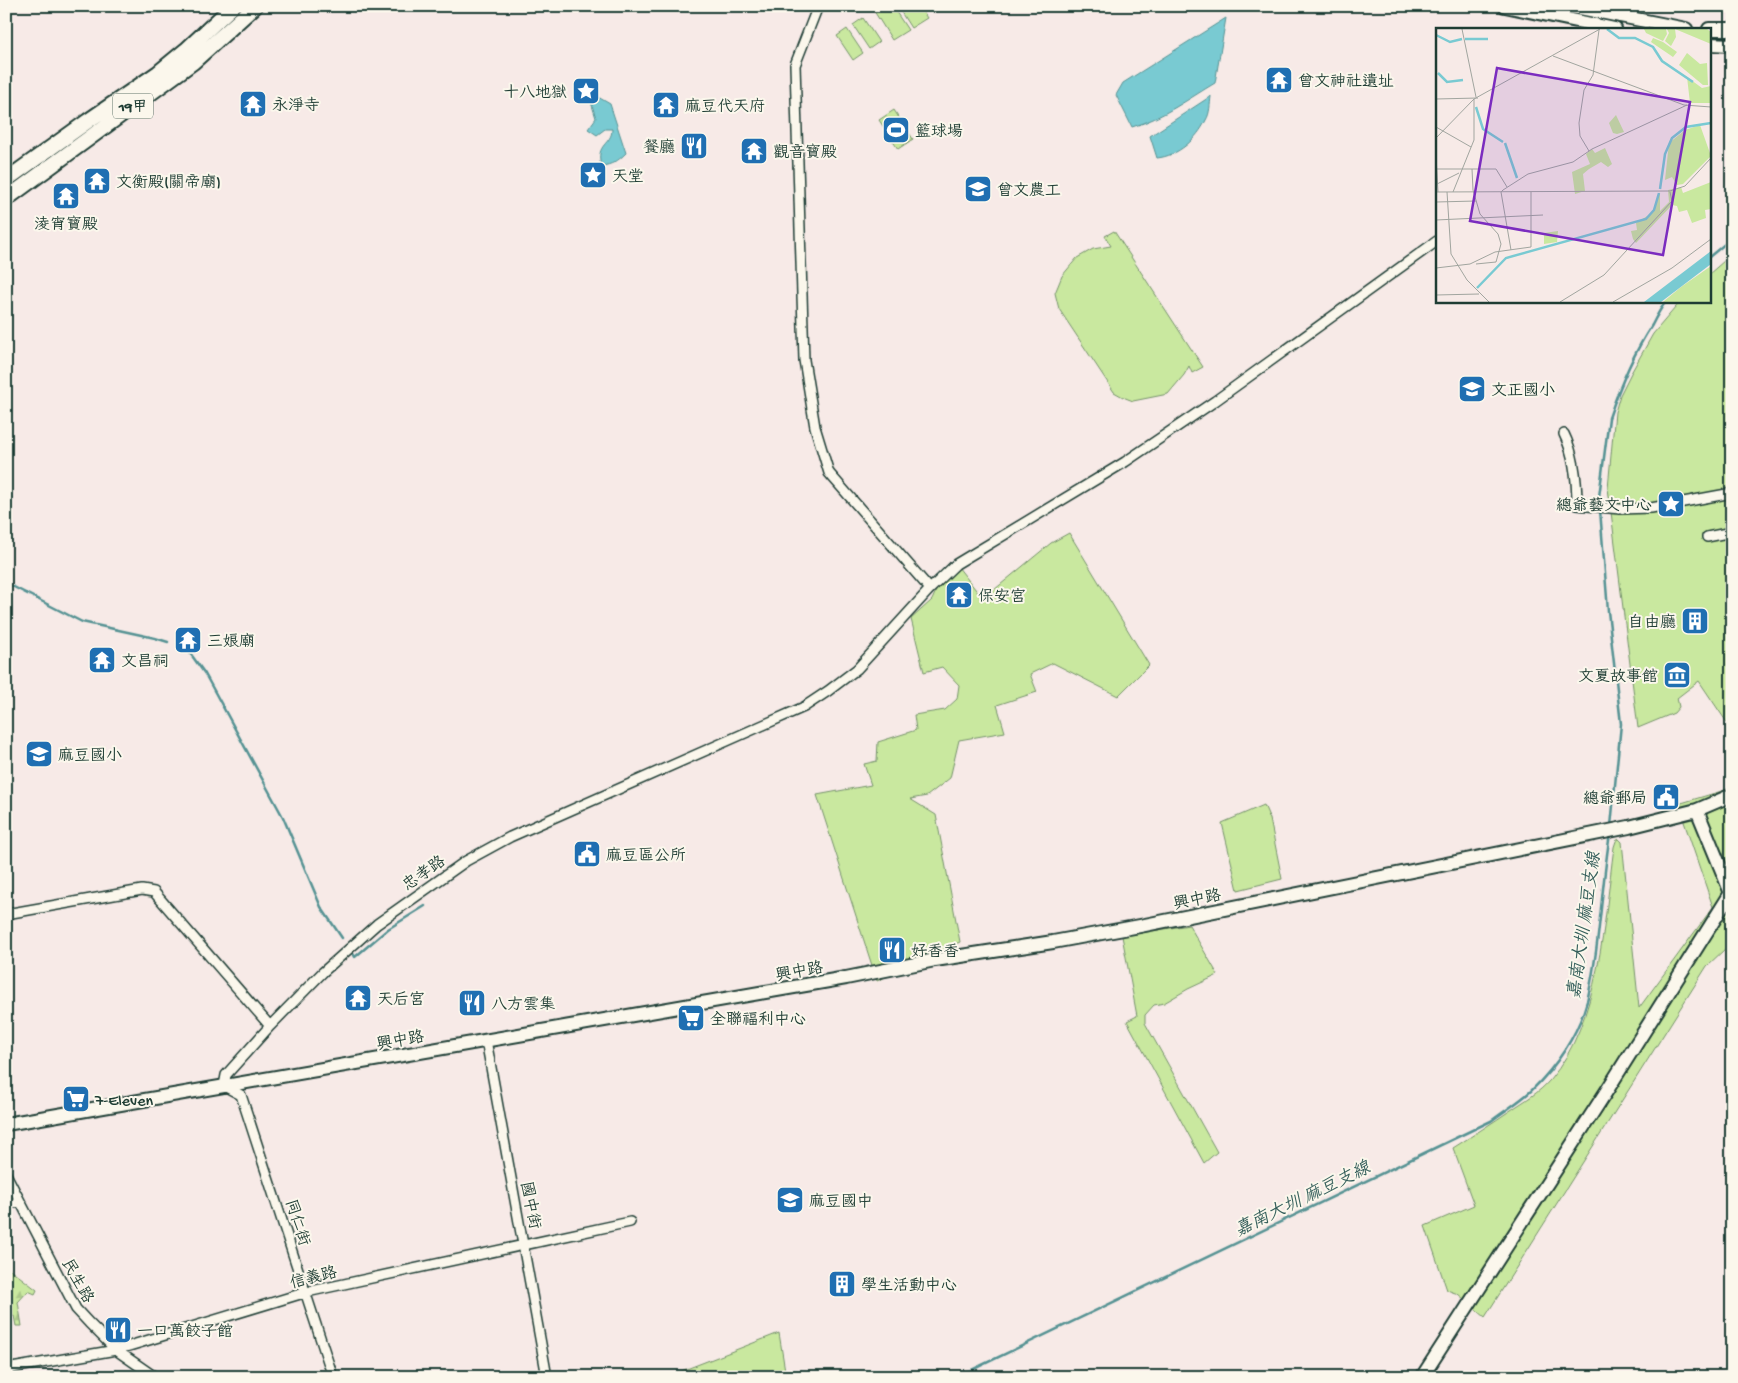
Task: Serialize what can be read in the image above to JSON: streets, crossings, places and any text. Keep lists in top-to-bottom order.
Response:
{
  "streets": {
    "main road": ["19甲", "興中路"],
    "street": [
      "忠孝路",
      "國中街",
      "同仁街",
      "信義路",
      "民生路"
    ]
  },
  "crossings": [
    ["忠孝路", "興中路"],
    ["忠孝路", "同仁街"],
    ["興中路", "國中街"],
    ["興中路", "同仁街"],
    ["國中街", "信義路"],
    ["同仁街", "信義路"],
    ["信義路", "民生路"]
  ],
  "water": ["嘉南大圳 麻豆支線"],
  "places": {
    "temple": [
      "曾文神社遺址",
      "永淨寺",
      "麻豆代天府",
      "觀音寶殿",
      "文衡殿(關帝廟)",
      "淩宵寶殿",
      "保安宮",
      "三娘廟",
      "文昌祠",
      "天后宮"
    ],
    "place": ["十八地獄", "天堂", "總爺藝文中心"],
    "sports": ["籃球場"],
    "restaurant": [
      "餐廳",
      "好香香",
      "八方雲集",
      "一口萬餃子館"
    ],
    "school or university": [
      "曾文農工",
      "文正國小",
      "麻豆國小",
      "麻豆國中"
    ],
    "building": ["自由廳", "學生活動中心"],
    "museum": ["文夏故事館"],
    "public building": ["總爺郵局", "麻豆區公所"],
    "supermarket": ["全聯福利中心", "7-Eleven"]
  }
}
